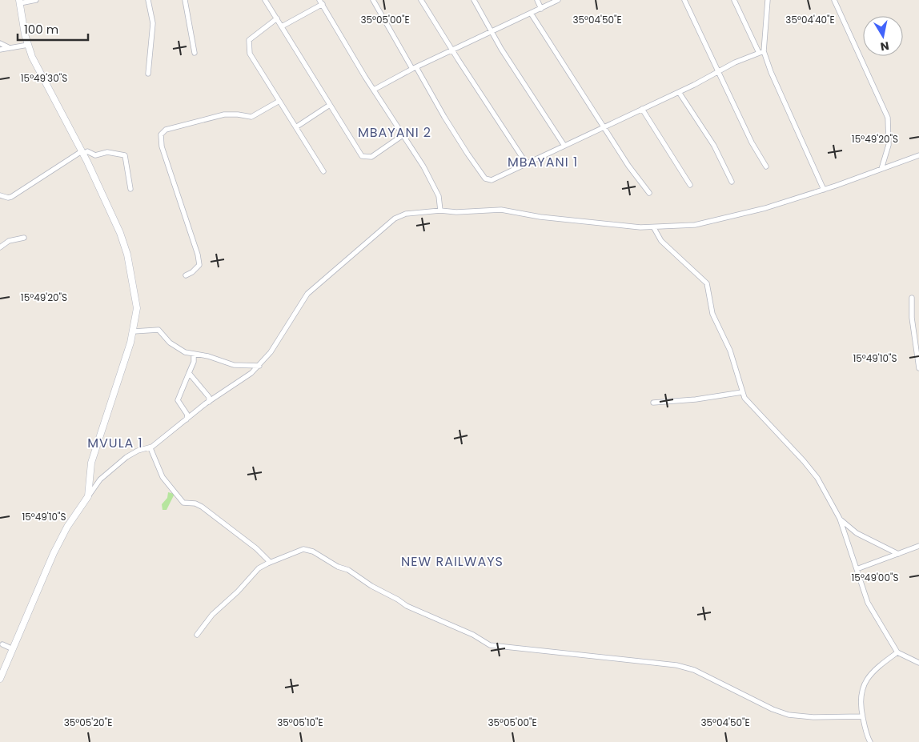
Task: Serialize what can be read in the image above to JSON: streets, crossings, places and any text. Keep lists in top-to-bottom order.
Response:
{
  "districts": [
    "MBAYANI 2",
    "MBAYANI 1",
    "MVULA 1",
    "NEW RAILWAYS"
  ],
  "scale_bar": "100 m",
  "north": "bottom",
  "coordinates": [
    "35°05'00\"E",
    "35°04'50\"E",
    "35°04'40\"E",
    "15°49'30\"S",
    "15°49'20\"S",
    "15°49'10\"S",
    "15°49'00\"S",
    "35°05'20\"E",
    "35°05'10\"E"
  ]
}
